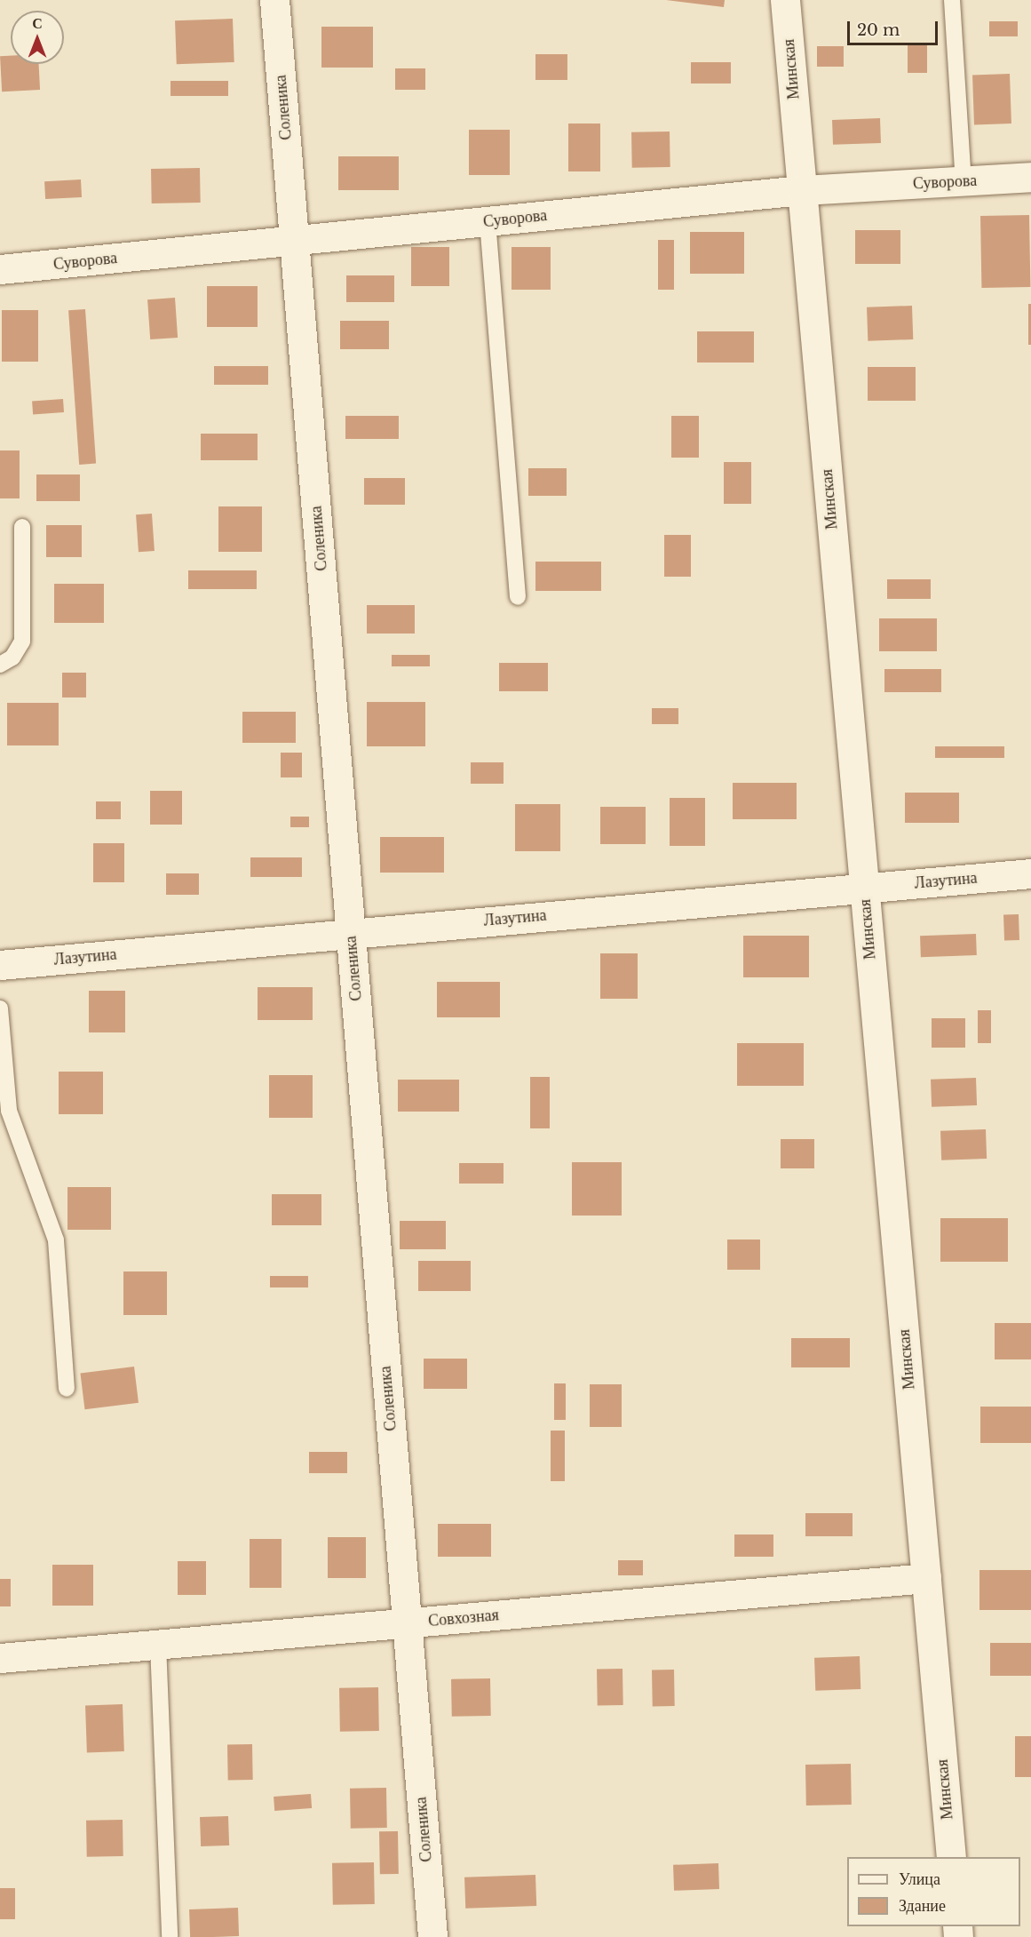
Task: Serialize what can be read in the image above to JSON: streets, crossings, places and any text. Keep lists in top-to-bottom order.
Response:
{
  "streets": {
    "street": [
      "Минская",
      "Соленика",
      "Суворова",
      "Лазутина",
      "Совхозная"
    ]
  },
  "crossings": [
    ["Минская", "Суворова"],
    ["Минская", "Лазутина"],
    ["Минская", "Совхозная"],
    ["Соленика", "Суворова"],
    ["Соленика", "Лазутина"],
    ["Соленика", "Совхозная"]
  ],
  "legend": ["Улица", "Здание"],
  "scale_bar": "20 m",
  "north": "top"
}
